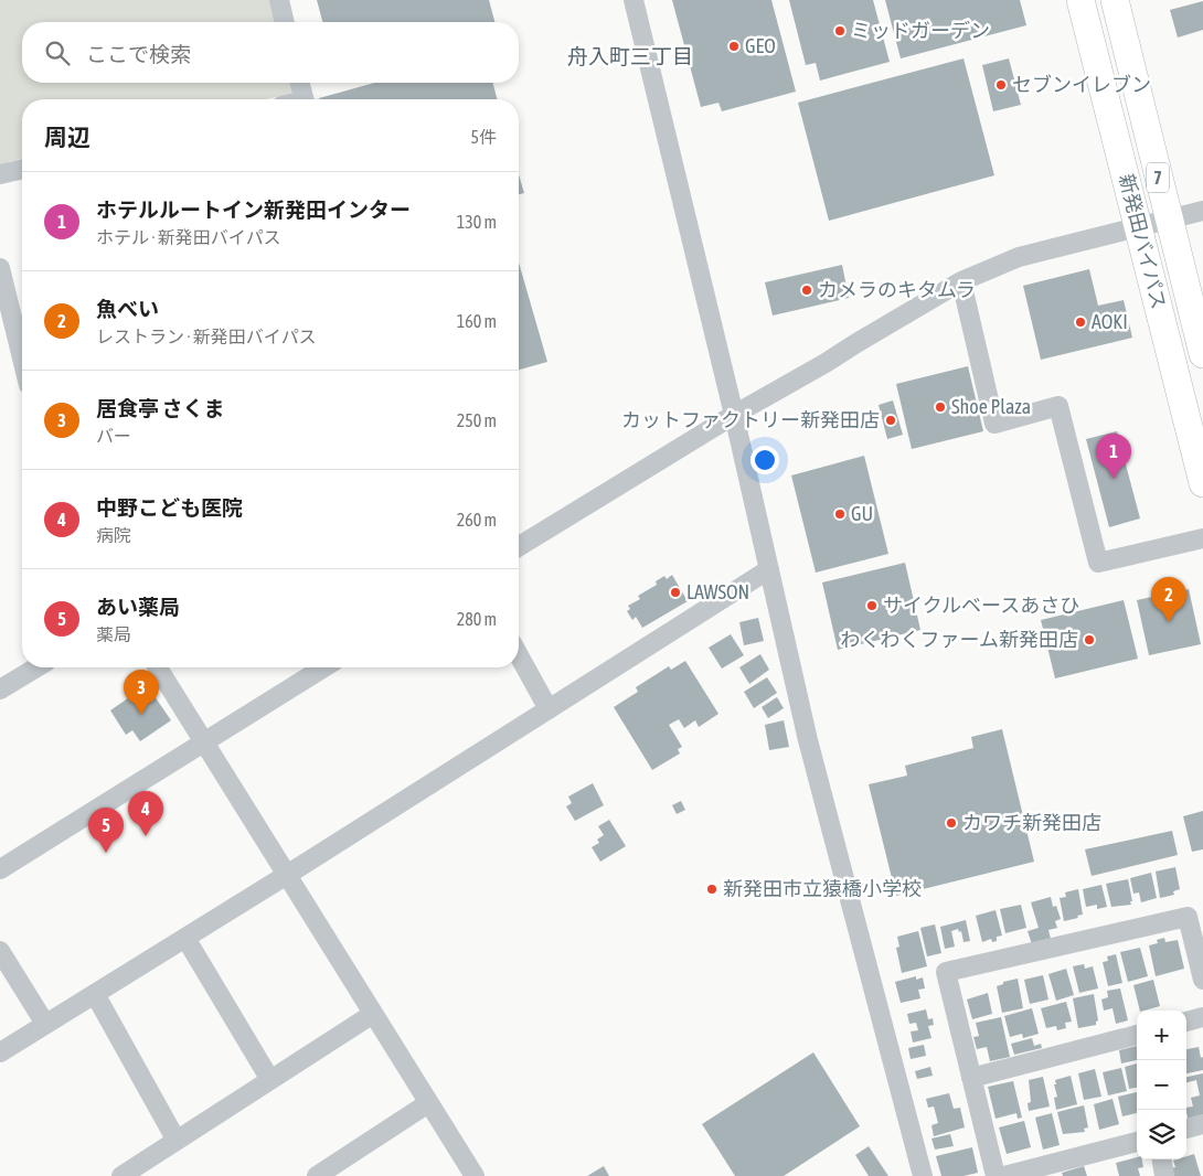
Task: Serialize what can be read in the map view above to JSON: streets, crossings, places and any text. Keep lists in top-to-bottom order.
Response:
{
  "streets": {
    "highway": ["7", "新発田バイパス"]
  },
  "districts": ["舟入町三丁目"],
  "places": [
    "ミッドガーデン",
    "GEO",
    "セブンイレブン",
    "カメラのキタムラ",
    "AOKI",
    "Shoe Plaza",
    "カットファクトリー新発田店",
    "GU",
    "LAWSON",
    "サイクルベースあさひ",
    "わくわくファーム新発田店",
    "カワチ新発田店",
    "新発田市立猿橋小学校"
  ],
  "page": {
    "search": "ここで検索",
    "heading": ["周辺", "5件"],
    "list": [
      {
        "mark": "1",
        "name": "ホテルルートイン新発田インター",
        "note": "ホテル · 新発田バイパス",
        "value": "130 m"
      },
      {
        "mark": "2",
        "name": "魚べい",
        "note": "レストラン · 新発田バイパス",
        "value": "160 m"
      },
      {
        "mark": "3",
        "name": "居食亭 さくま",
        "note": "バー",
        "value": "250 m"
      },
      {
        "mark": "4",
        "name": "中野こども医院",
        "note": "病院",
        "value": "260 m"
      },
      {
        "mark": "5",
        "name": "あい薬局",
        "note": "薬局",
        "value": "280 m"
      }
    ],
    "pins": [
      "1",
      "2",
      "3",
      "4",
      "5"
    ],
    "map_buttons": ["+", "−"]
  }
}
